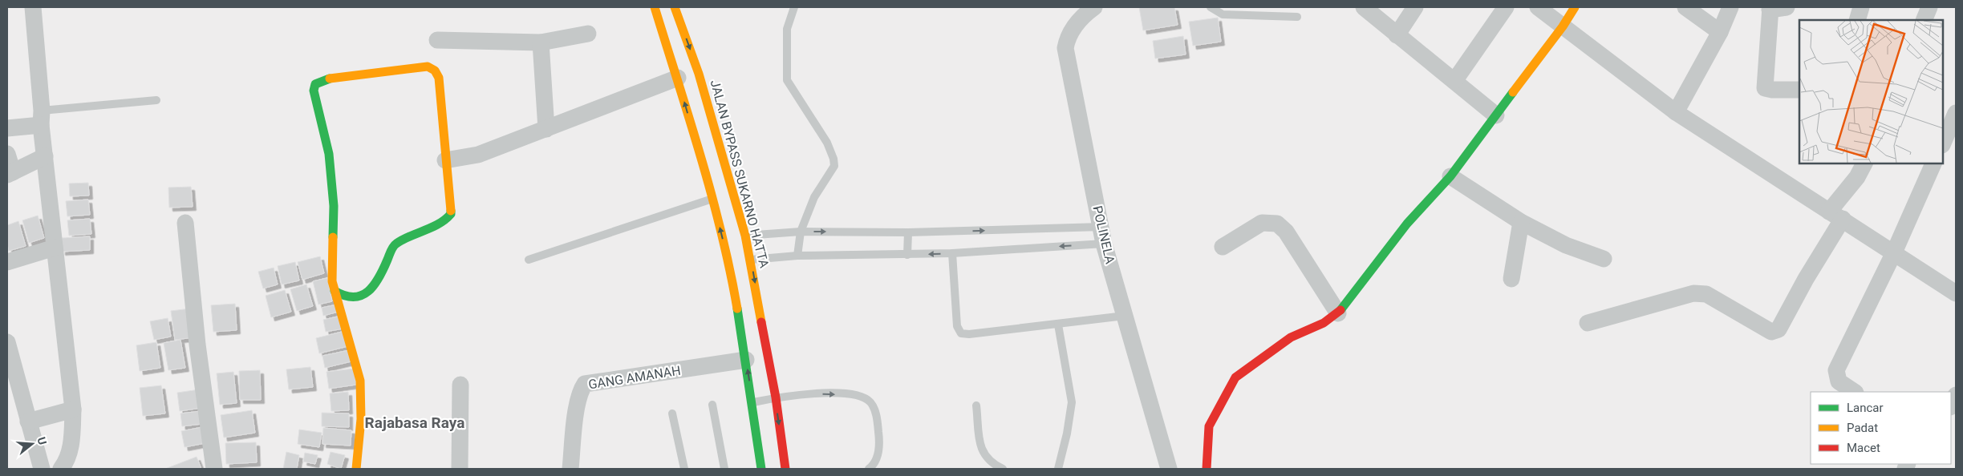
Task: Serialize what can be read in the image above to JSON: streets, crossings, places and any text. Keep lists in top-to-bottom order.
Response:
{
  "streets": {
    "main road": ["JALAN BYPASS SUKARNO HATTA"],
    "street": ["POLINELA", "GANG AMANAH"]
  },
  "districts": ["Rajabasa Raya"],
  "legend": ["Lancar", "Padat", "Macet"],
  "north": "right"
}
